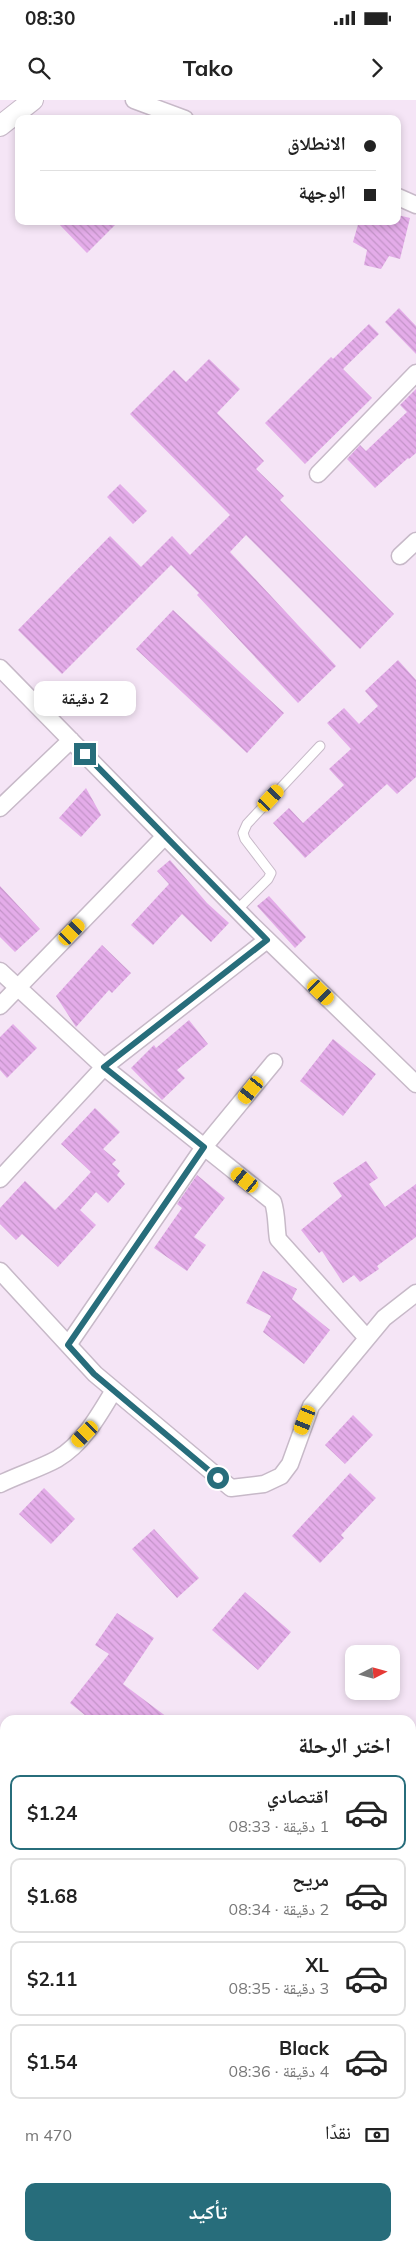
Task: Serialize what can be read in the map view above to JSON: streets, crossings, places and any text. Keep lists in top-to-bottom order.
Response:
{
  "north": "right",
  "page": {
    "status": "08:30",
    "header": "Tako",
    "banner": ["الانطلاق", "الوجهة"],
    "bubble": "2 دقيقة",
    "heading": "اختر الرحلة",
    "list": [
      {
        "name": "اقتصادي",
        "note": "1 دقيقة · 08:33",
        "value": "$1.24"
      },
      {
        "name": "مريح",
        "note": "2 دقيقة · 08:34",
        "value": "$1.68"
      },
      {
        "name": "XL",
        "note": "3 دقيقة · 08:35",
        "value": "$2.11"
      },
      {
        "name": "Black",
        "note": "4 دقيقة · 08:36",
        "value": "$1.54"
      }
    ],
    "pay": ["نقدًا", "470 m"],
    "buttons": "تأكيد"
  }
}
